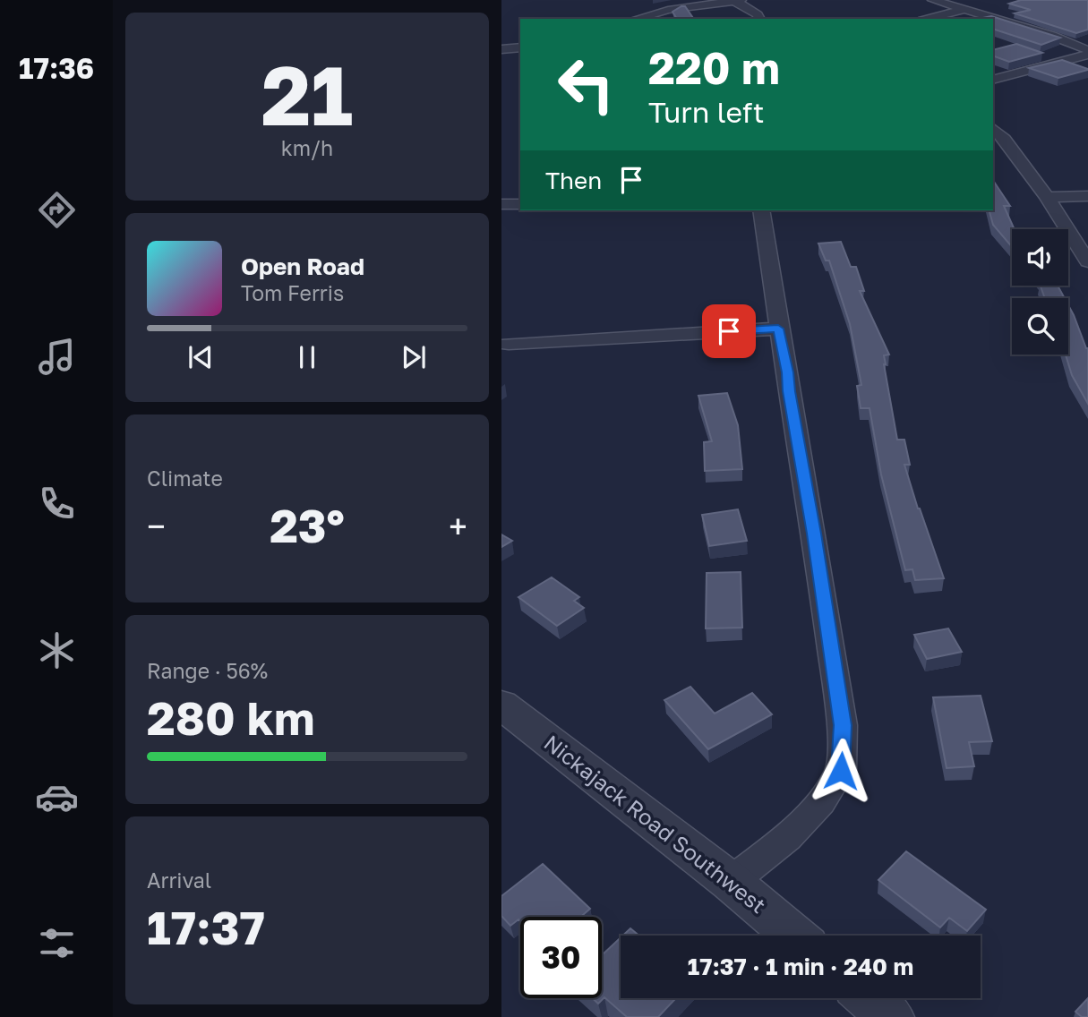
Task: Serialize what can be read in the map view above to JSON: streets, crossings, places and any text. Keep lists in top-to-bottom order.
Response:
{
  "streets": {
    "street": ["Nickajack Road Southwest"]
  },
  "page": {
    "tabs": "17:36",
    "tile": [
      ["21", "km/h"],
      "Climate",
      ["Range · 56%", "280 km"],
      ["Arrival", "17:37"]
    ],
    "turn": ["220 m", "Turn left"],
    "then": "Then",
    "song": ["Open Road", "Tom Ferris"],
    "heat": ["−", "23°", "+"],
    "limit": "30",
    "trip": "17:37 · 1 min · 240 m"
  }
}
